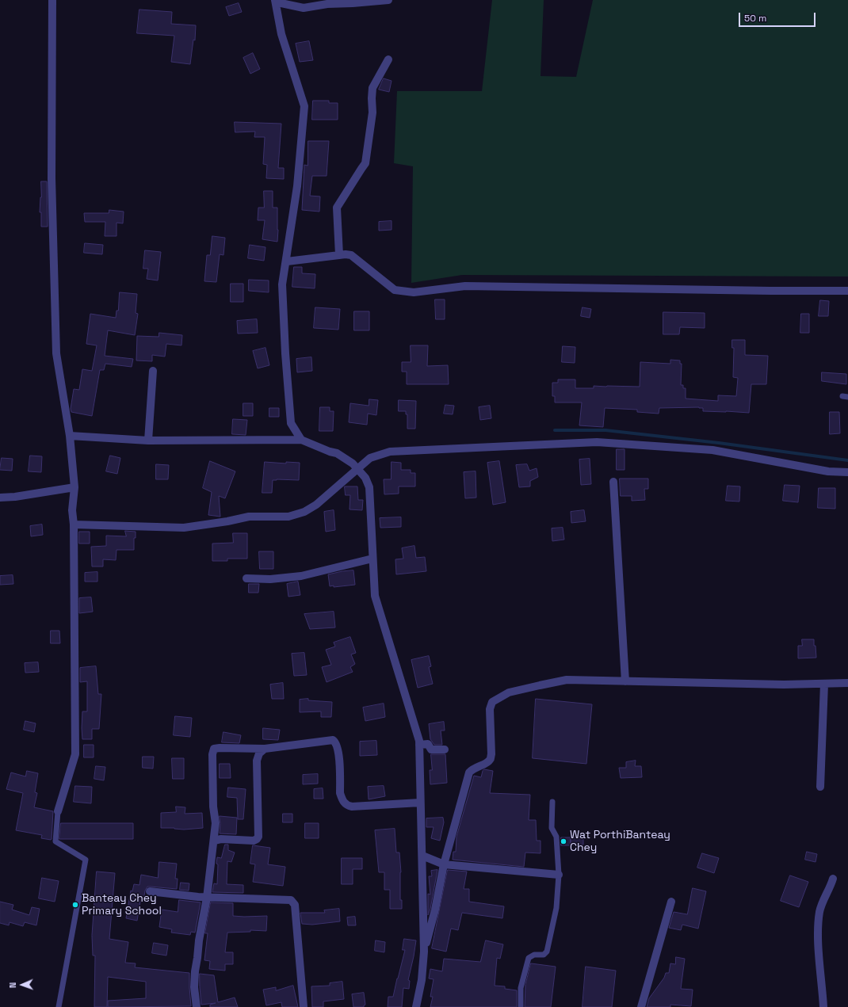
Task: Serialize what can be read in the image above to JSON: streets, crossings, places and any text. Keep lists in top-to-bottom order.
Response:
{
  "places": ["Wat PorthiBanteay Chey", "Banteay Chey Primary School"],
  "scale_bar": "50 m",
  "north": "left"
}
